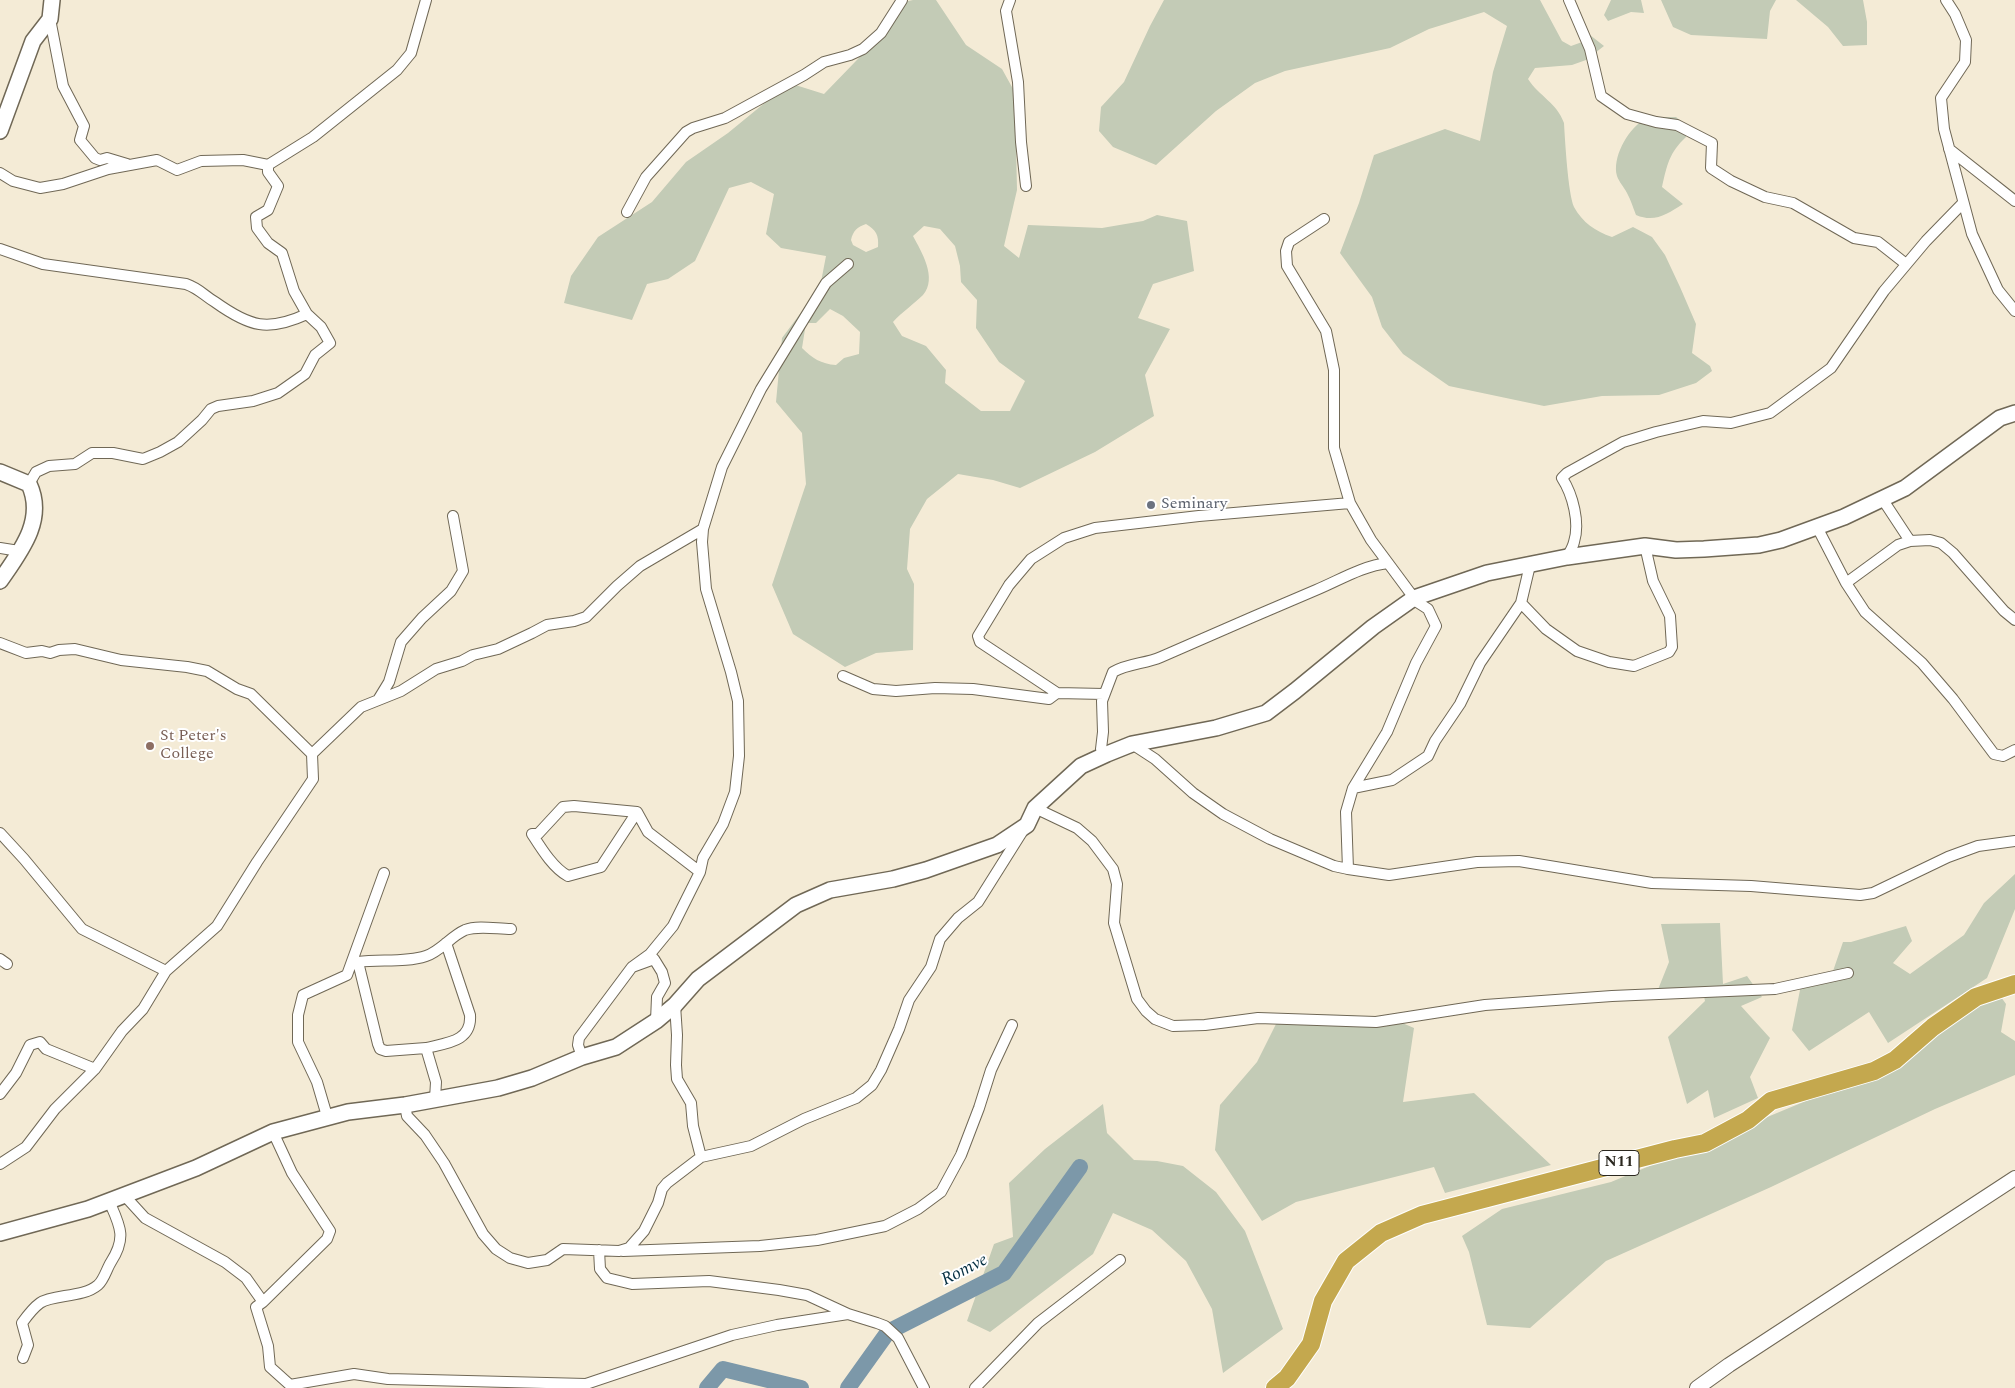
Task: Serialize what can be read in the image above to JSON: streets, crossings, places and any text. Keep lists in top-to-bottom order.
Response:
{
  "streets": {
    "highway": ["N11"]
  },
  "water": ["Romve"],
  "places": ["Seminary", "St Peter's College"]
}
